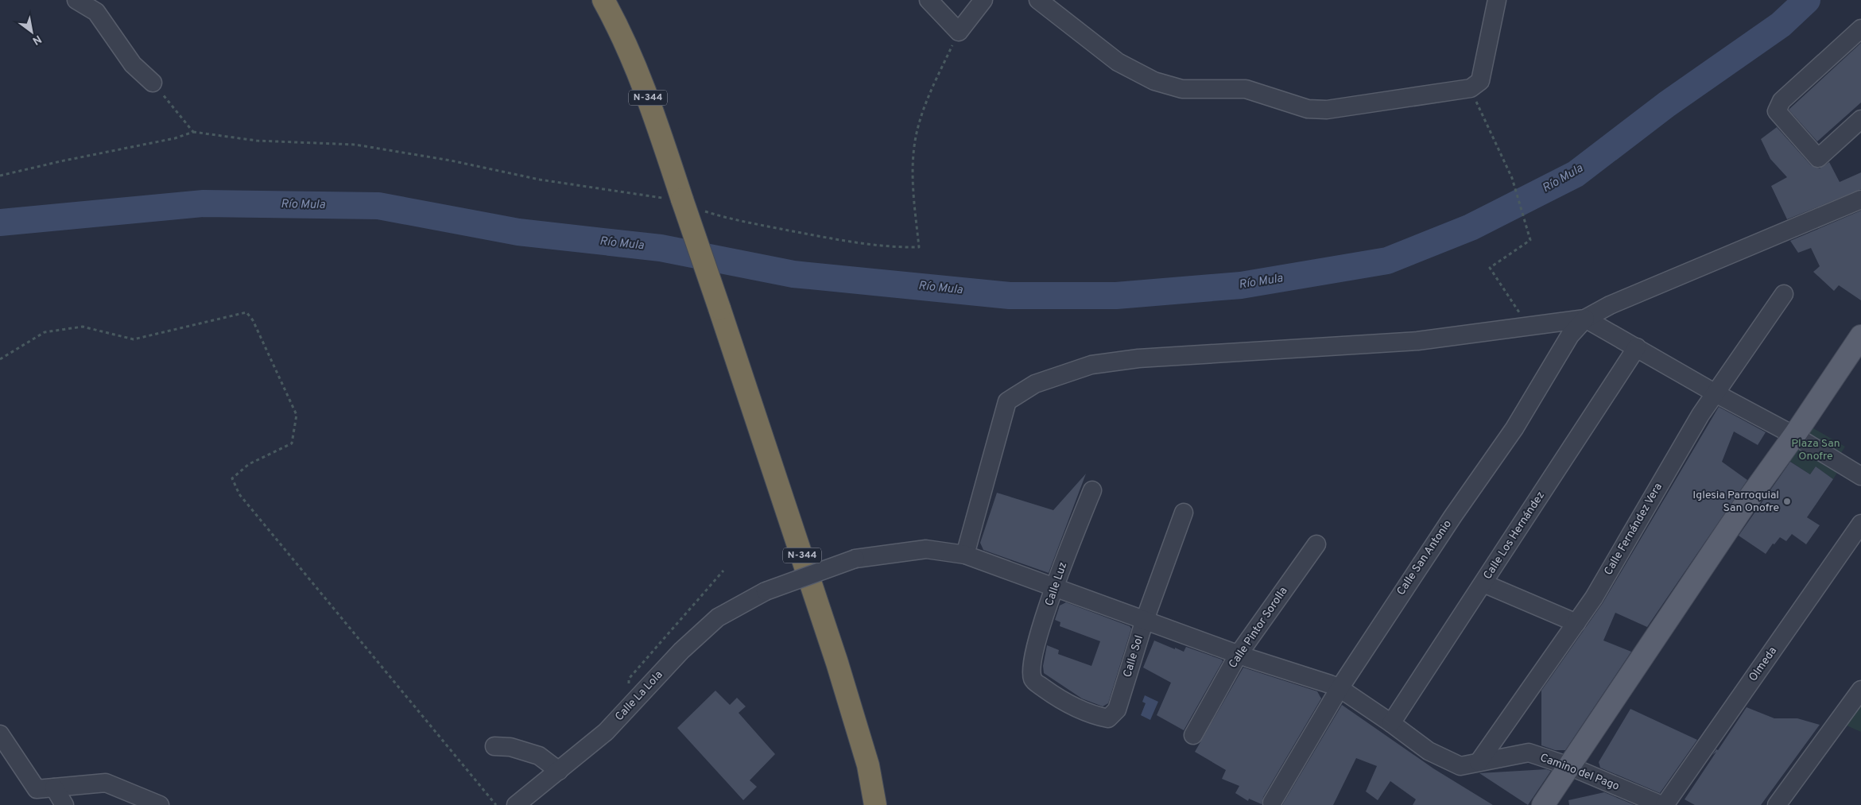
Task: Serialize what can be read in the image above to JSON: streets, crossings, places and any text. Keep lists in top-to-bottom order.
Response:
{
  "streets": {
    "highway": ["N-344"],
    "street": [
      "Calle Fernández Vera",
      "Calle Los Hernández",
      "Calle San Antonio",
      "Calle Luz",
      "Calle Pintor Sorolla",
      "Calle Sol",
      "Olmeda",
      "Calle La Lola",
      "Camino del Pago"
    ]
  },
  "crossings": [
    ["Calle Fernández Vera", "Camino del Pago"],
    ["Calle Los Hernández", "Camino del Pago"],
    ["Calle San Antonio", "Camino del Pago"],
    ["Calle Luz", "Calle Sol"],
    ["Calle Luz", "Calle La Lola"],
    ["Calle Luz", "Camino del Pago"],
    ["Calle Pintor Sorolla", "Camino del Pago"],
    ["Calle Sol", "Camino del Pago"],
    ["Olmeda", "Camino del Pago"],
    ["Calle La Lola", "Camino del Pago"]
  ],
  "water": ["Río Mula"],
  "parks": ["Plaza San Onofre"],
  "places": ["Iglesia Parroquial San Onofre"],
  "north": "bottom right"
}
